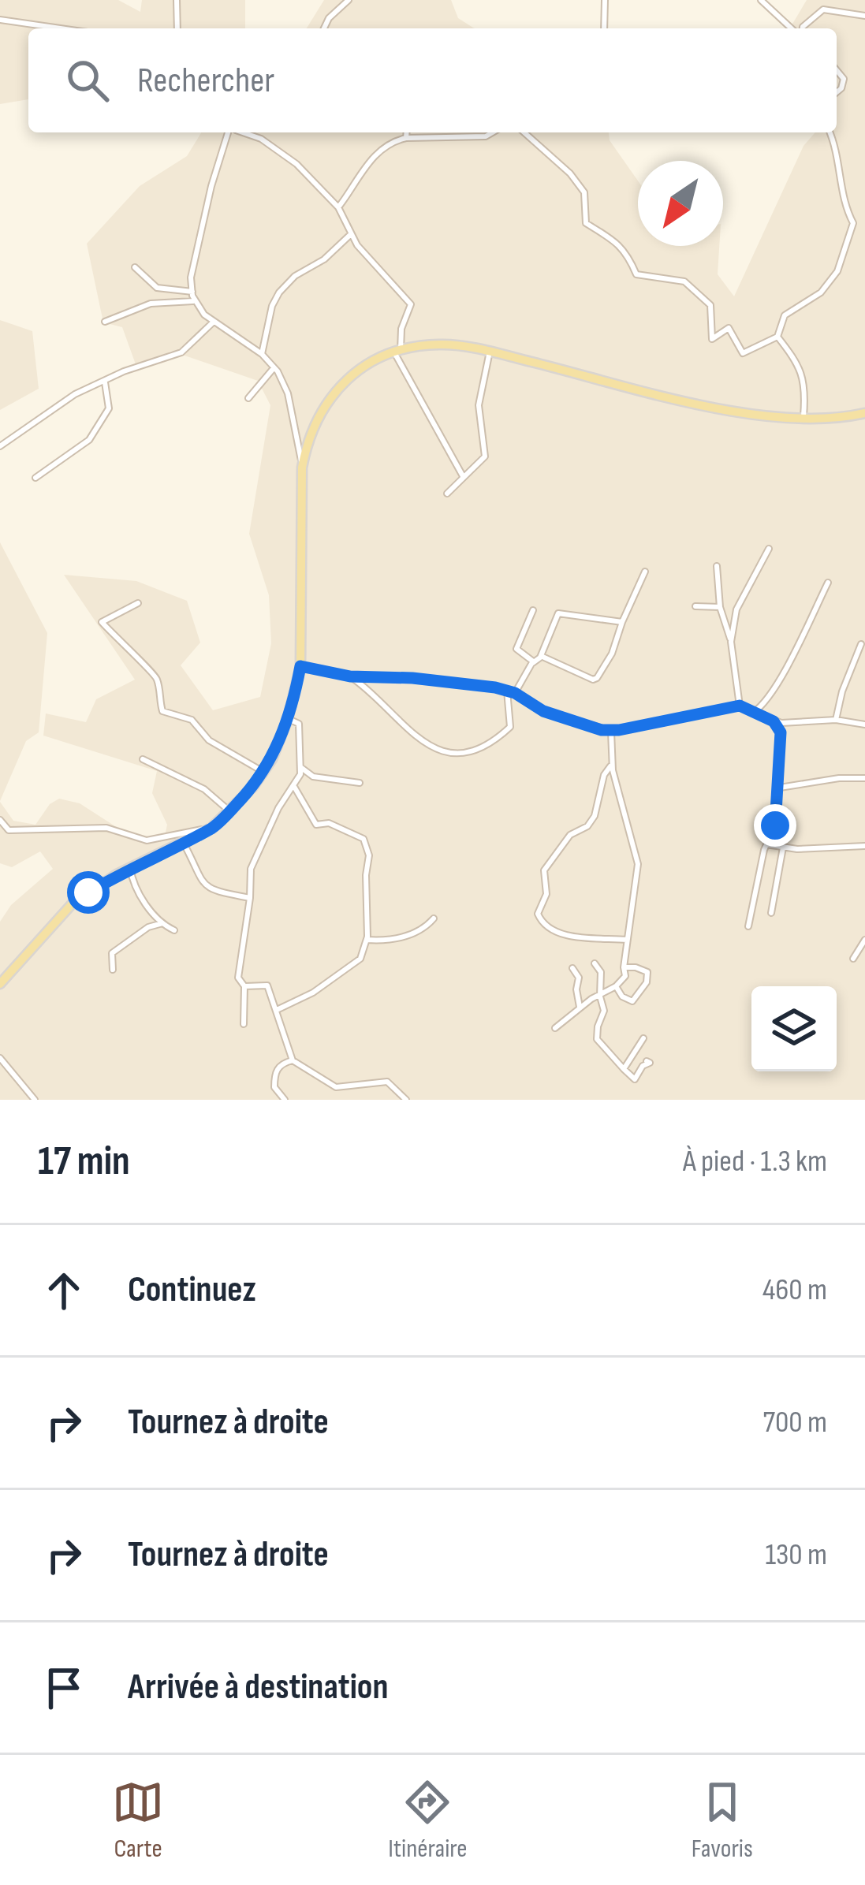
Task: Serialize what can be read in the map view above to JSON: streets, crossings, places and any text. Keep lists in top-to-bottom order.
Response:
{
  "north": "bottom left",
  "page": {
    "search": "Rechercher",
    "heading": ["17 min", "À pied · 1.3 km"],
    "list": [
      ["Continuez", "460 m"],
      ["Tournez à droite", "700 m"],
      ["Tournez à droite", "130 m"],
      "Arrivée à destination"
    ],
    "nav": ["Carte", "Itinéraire", "Favoris"]
  }
}
